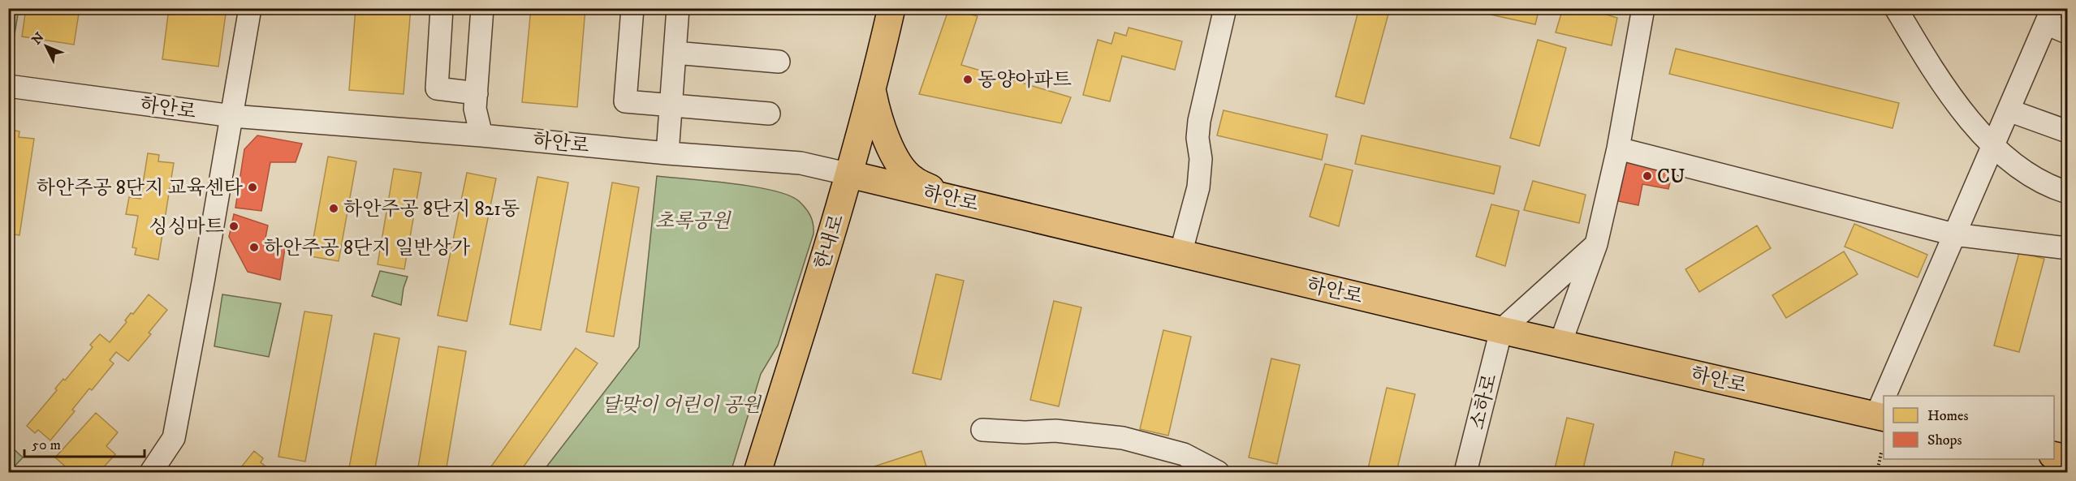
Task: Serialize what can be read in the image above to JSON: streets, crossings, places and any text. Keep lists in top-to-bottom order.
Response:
{
  "streets": {
    "main road": ["하안로", "한내로"],
    "street": ["소하로"]
  },
  "crossings": [
    ["하안로", "한내로"],
    ["하안로", "소하로"]
  ],
  "parks": ["초록공원", "달맞이 어린이 공원"],
  "places": [
    "동양아파트",
    "CU",
    "하안주공 8단지 교육센타",
    "하안주공 8단지 821동",
    "싱싱마트",
    "하안주공 8단지 일반상가"
  ],
  "legend": ["Homes", "Shops"],
  "scale_bar": "50 m",
  "north": "top left"
}
